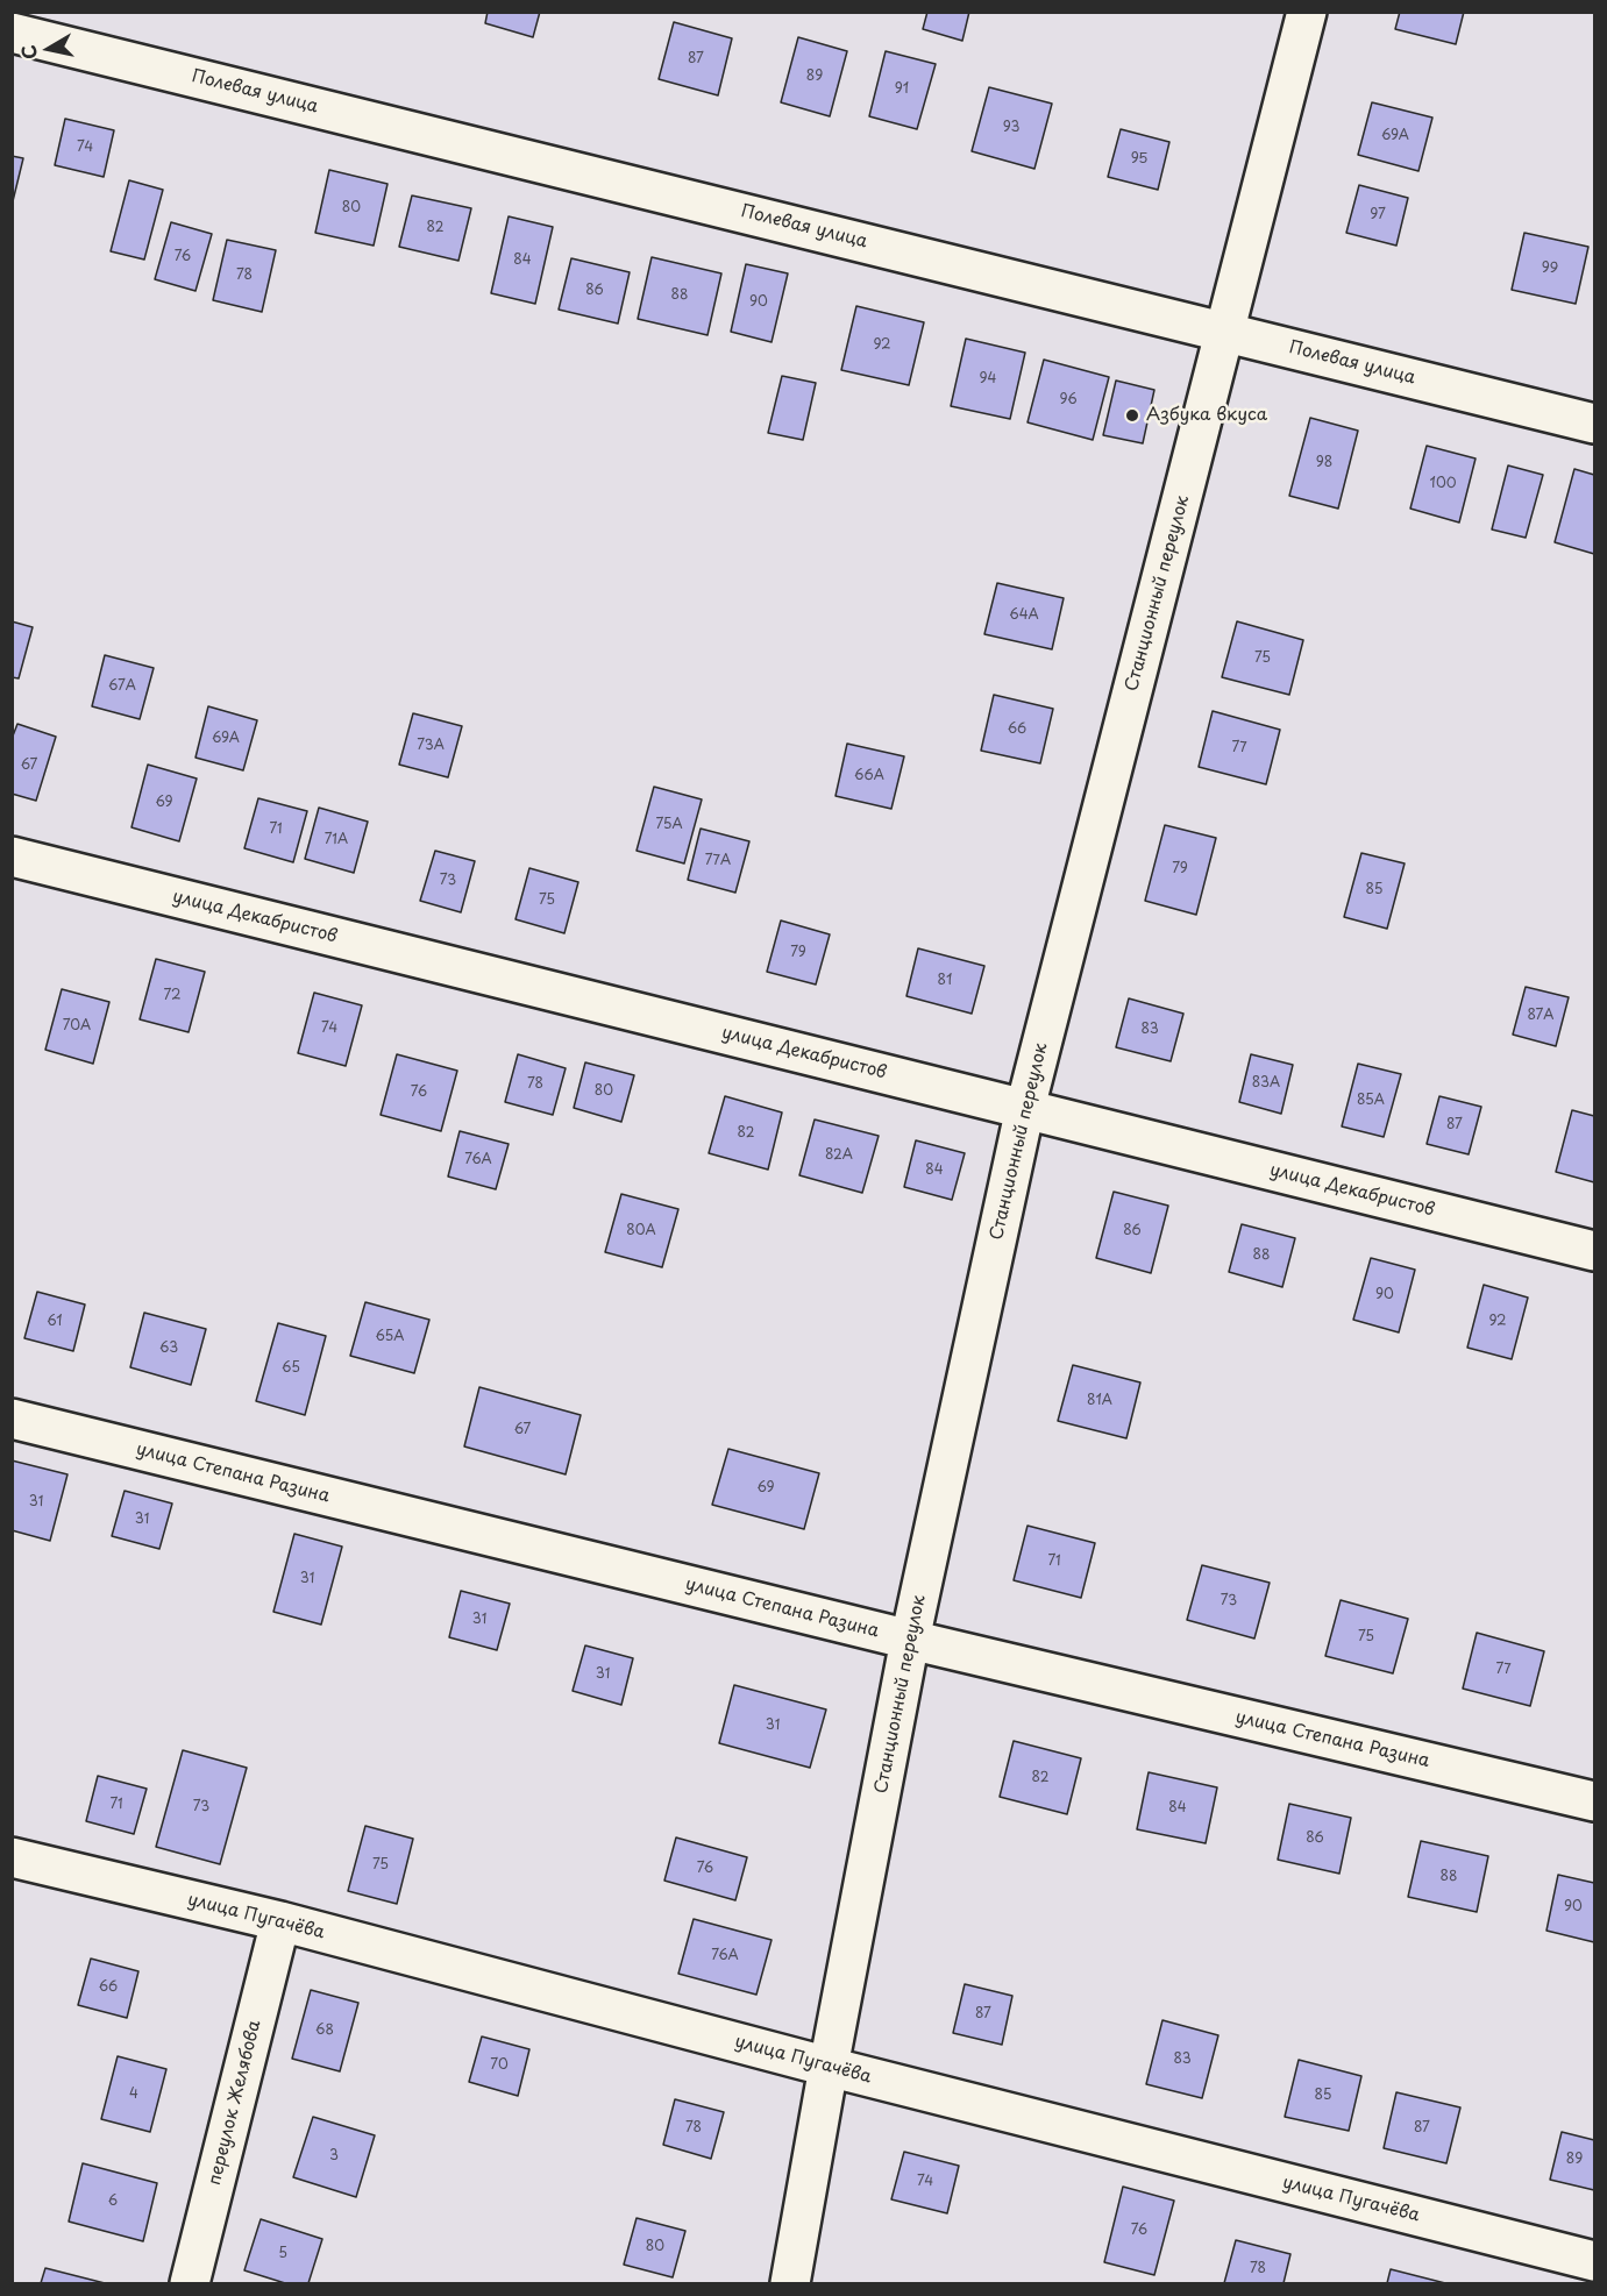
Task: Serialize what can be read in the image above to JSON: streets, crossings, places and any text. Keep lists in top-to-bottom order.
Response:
{
  "streets": {
    "street": [
      "Полевая улица",
      "Станционный переулок",
      "улица Декабристов",
      "улица Степана Разина",
      "улица Пугачёва",
      "переулок Желябова"
    ]
  },
  "crossings": [
    ["Полевая улица", "Станционный переулок"],
    ["Станционный переулок", "улица Декабристов"],
    ["Станционный переулок", "улица Степана Разина"],
    ["Станционный переулок", "улица Пугачёва"],
    ["улица Пугачёва", "переулок Желябова"]
  ],
  "places": ["Азбука вкуса"],
  "house_numbers": [
    "87",
    "89",
    "91",
    "93",
    "69А",
    "74",
    "95",
    "80",
    "97",
    "82",
    "76",
    "84",
    "99",
    "78",
    "86",
    "88",
    "90",
    "92",
    "94",
    "96",
    "98",
    "100",
    "64А",
    "75",
    "67А",
    "66",
    "69А",
    "73А",
    "77",
    "67",
    "66А",
    "69",
    "75А",
    "71",
    "71А",
    "77А",
    "79",
    "73",
    "85",
    "75",
    "79",
    "81",
    "72",
    "87А",
    "70А",
    "74",
    "83",
    "83А",
    "78",
    "80",
    "76",
    "85А",
    "87",
    "82",
    "82А",
    "76А",
    "84",
    "80А",
    "86",
    "88",
    "90",
    "61",
    "92",
    "65А",
    "63",
    "65",
    "81А",
    "67",
    "69",
    "31",
    "31",
    "71",
    "31",
    "73",
    "31",
    "75",
    "77",
    "31",
    "31",
    "82",
    "71",
    "73",
    "84",
    "86",
    "75",
    "76",
    "88",
    "90",
    "76А",
    "66",
    "87",
    "68",
    "83",
    "70",
    "4",
    "85",
    "78",
    "87",
    "3",
    "89",
    "74",
    "6",
    "76",
    "80",
    "5",
    "78"
  ],
  "north": "left"
}
